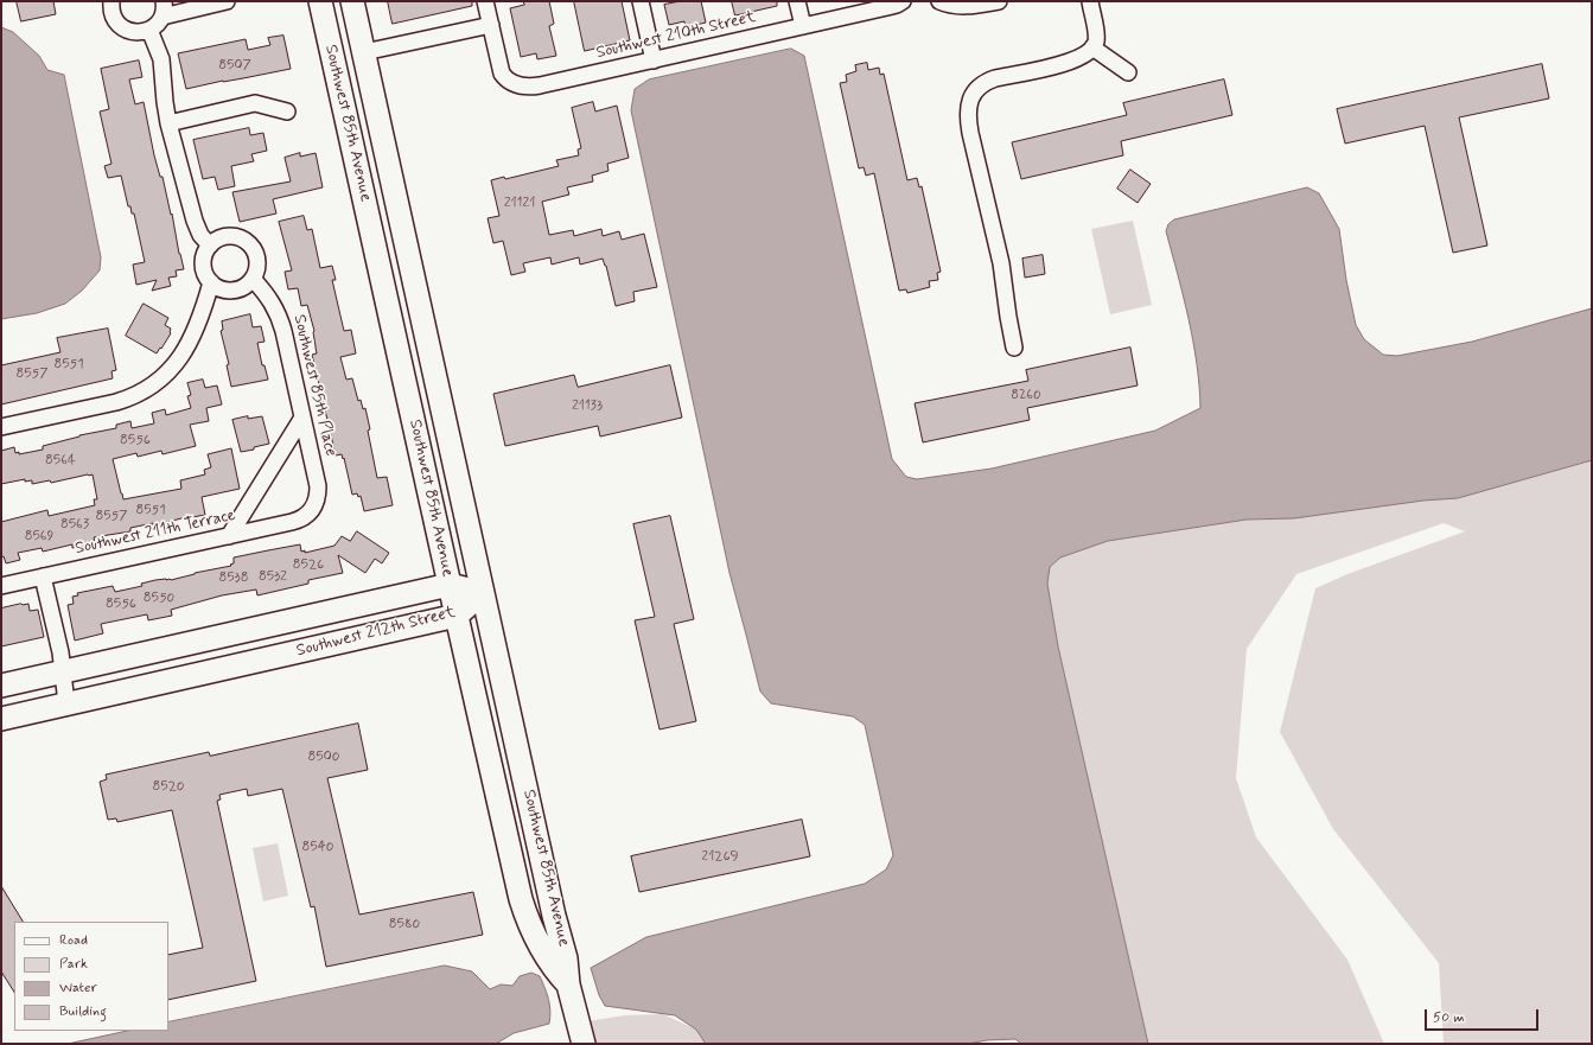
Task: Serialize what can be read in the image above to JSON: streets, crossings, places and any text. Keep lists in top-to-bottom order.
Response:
{
  "streets": {
    "street": [
      "Southwest 210th Street",
      "Southwest 85th Avenue",
      "Southwest 85th Place",
      "Southwest 211th Terrace",
      "Southwest 212th Street"
    ]
  },
  "crossings": [
    ["Southwest 85th Avenue", "Southwest 212th Street"],
    ["Southwest 85th Place", "Southwest 211th Terrace"]
  ],
  "house_numbers": [
    "8507",
    "21121",
    "8551",
    "8557",
    "8260",
    "21133",
    "8556",
    "8564",
    "8551",
    "8557",
    "8563",
    "8569",
    "8526",
    "8532",
    "8538",
    "8550",
    "8556",
    "8500",
    "8520",
    "8540",
    "21269",
    "8580"
  ],
  "legend": [
    "Road",
    "Park",
    "Water",
    "Building"
  ],
  "scale_bar": "50 m"
}
